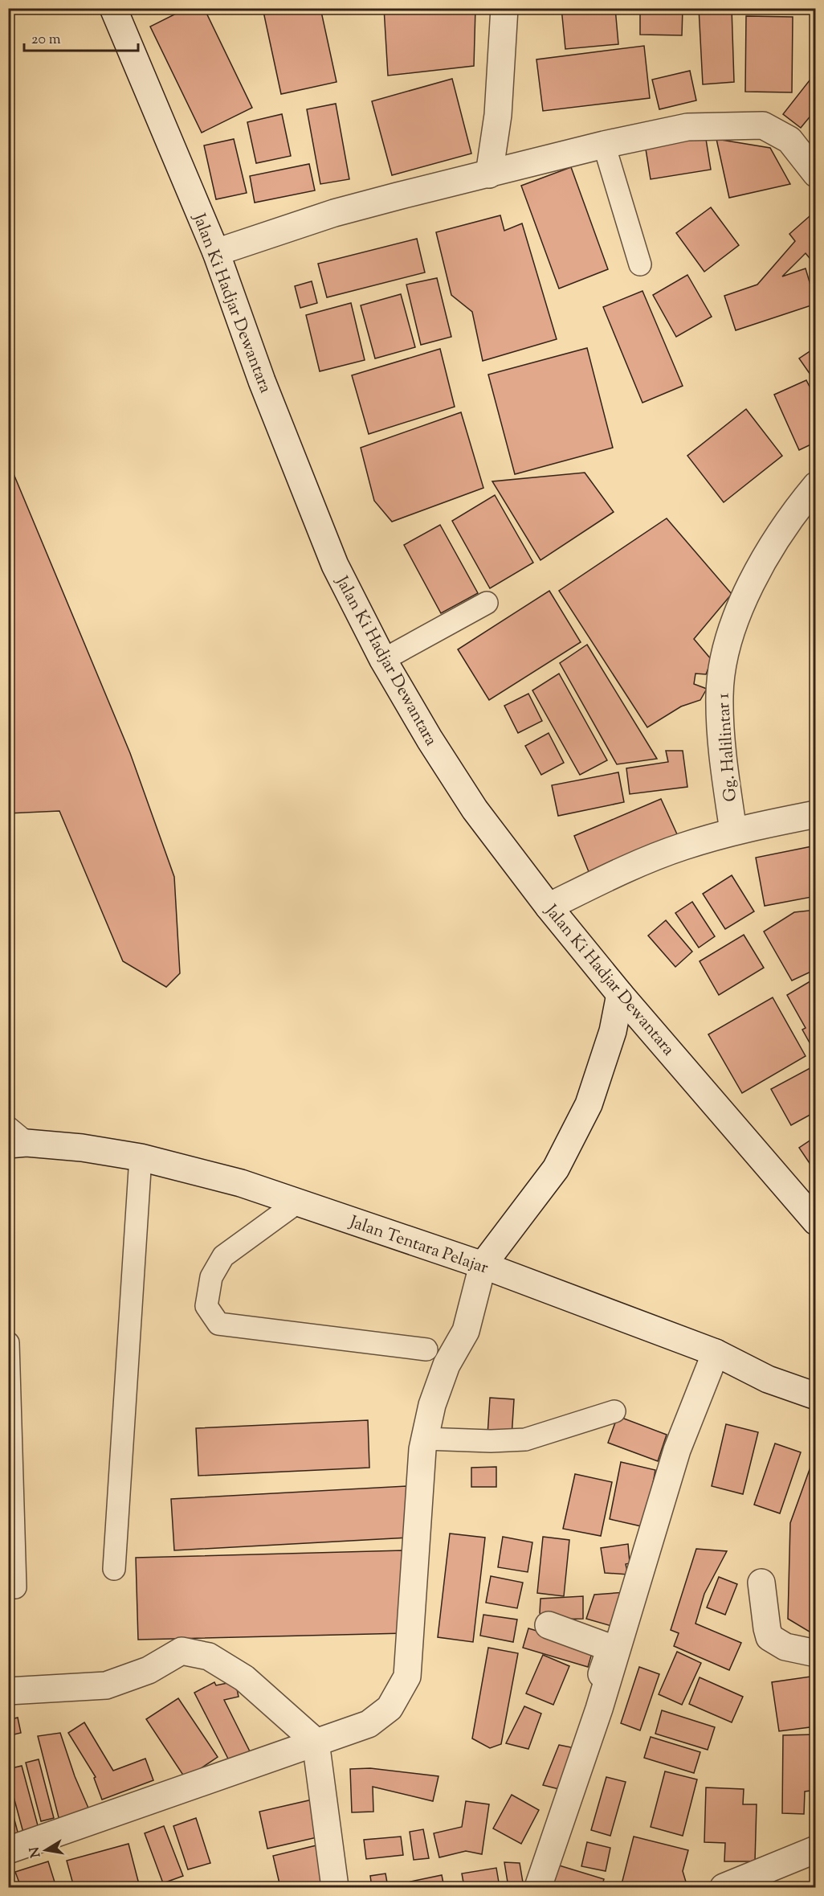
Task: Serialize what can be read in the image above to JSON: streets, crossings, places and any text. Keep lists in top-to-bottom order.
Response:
{
  "streets": {
    "street": ["Jalan Ki Hadjar Dewantara", "Gg. Halilintar 1", "Jalan Tentara Pelajar"]
  },
  "scale_bar": "20 m",
  "north": "left"
}
